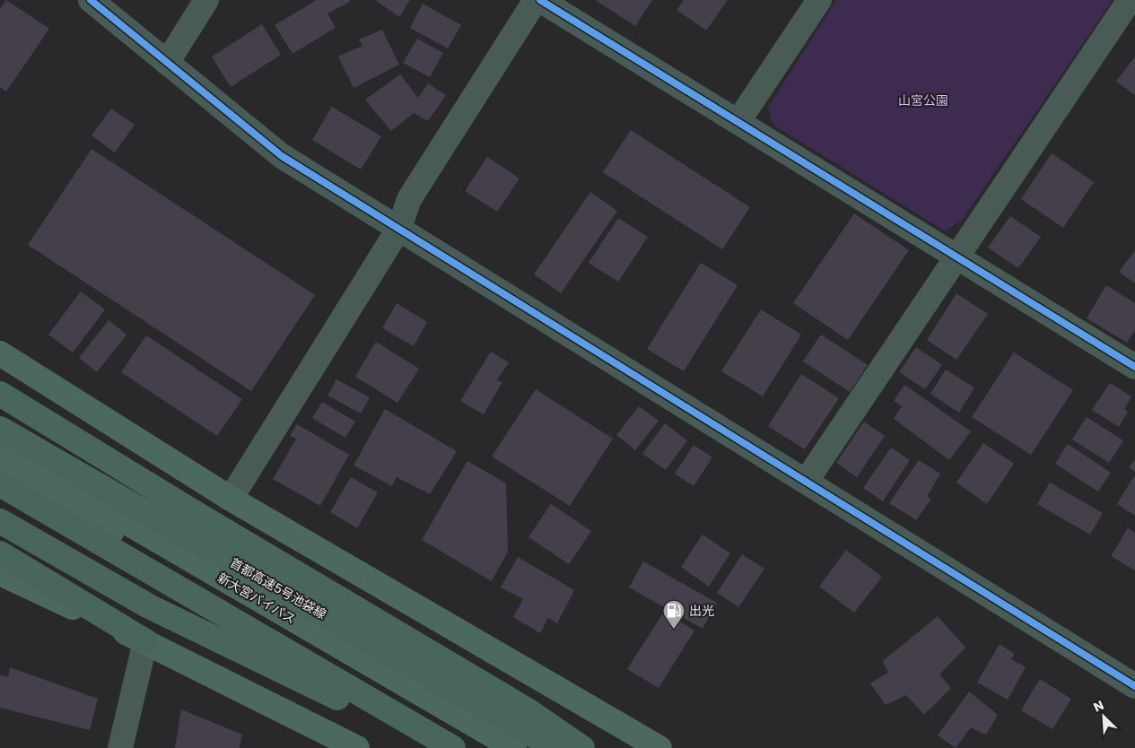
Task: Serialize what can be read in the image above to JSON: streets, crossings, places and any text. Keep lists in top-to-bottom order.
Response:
{
  "streets": {
    "highway": ["首都高速5号池袋線", "新大宮バイパス"]
  },
  "parks": ["山宮公園"],
  "places": {
    "fuel station": ["出光"]
  },
  "north": "top left"
}
